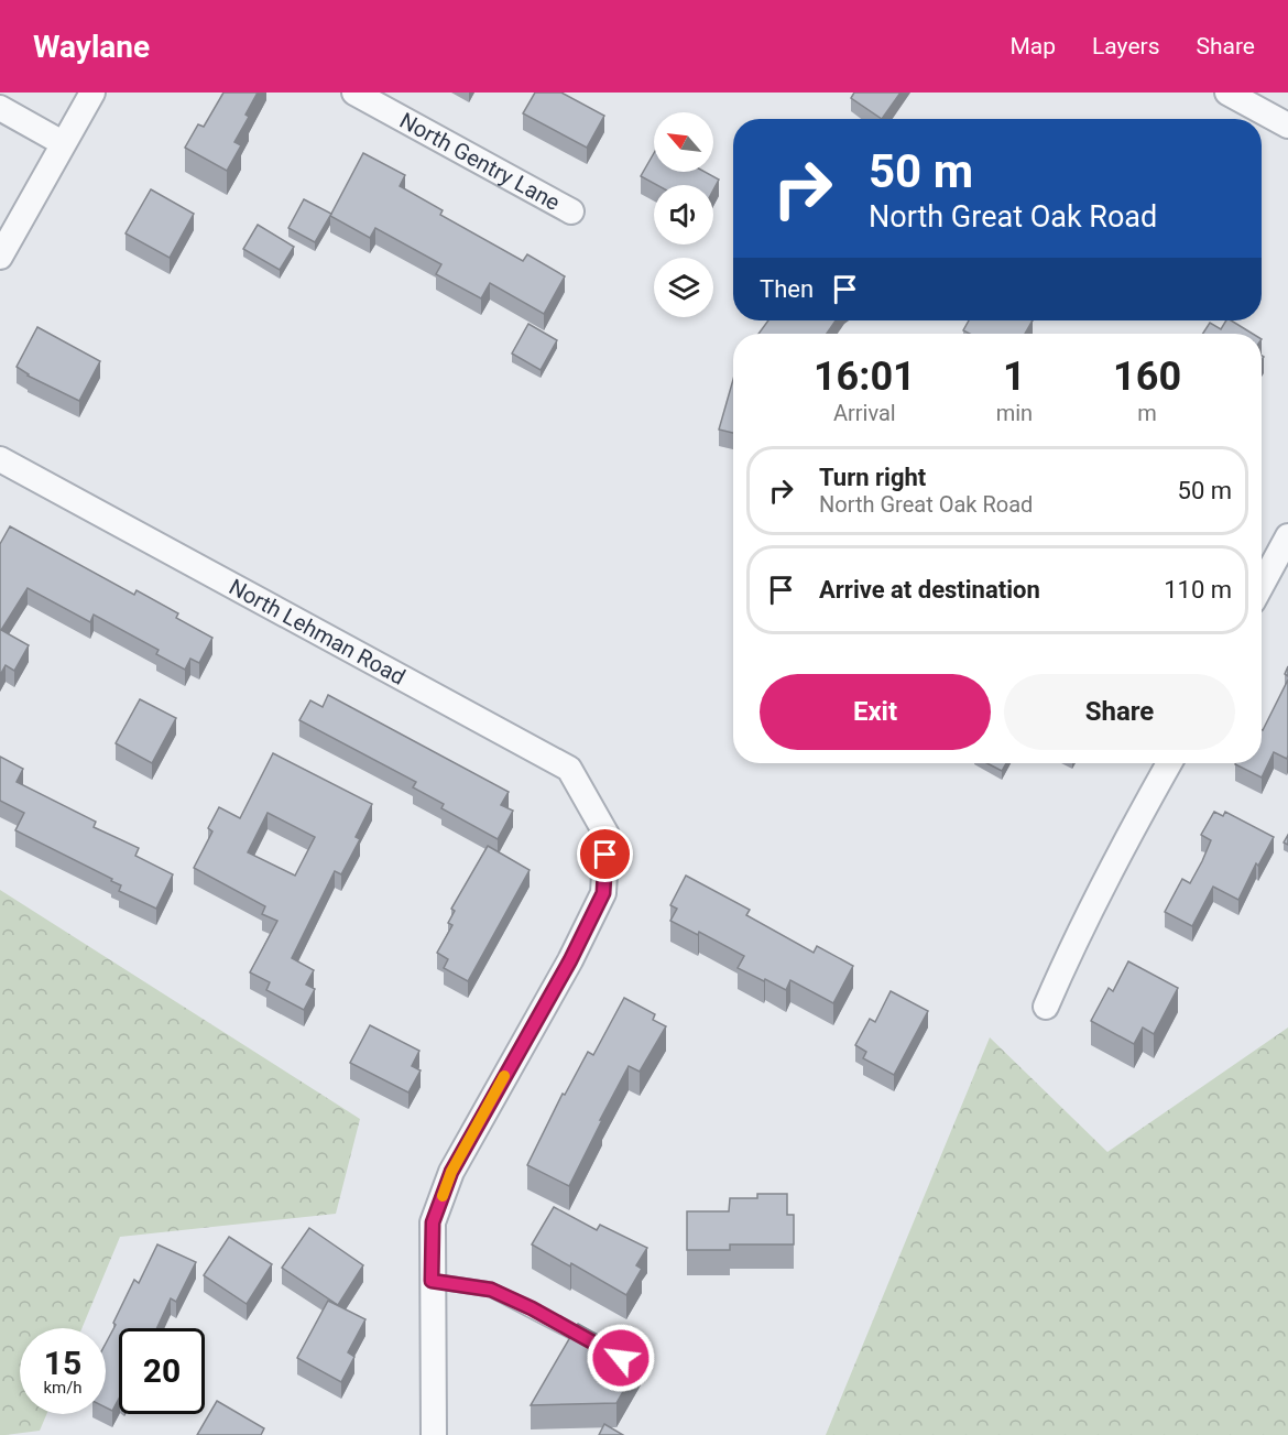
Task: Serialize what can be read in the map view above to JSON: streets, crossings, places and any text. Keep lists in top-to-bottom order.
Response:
{
  "streets": {
    "street": ["North Gentry Lane", "North Lehman Road"]
  },
  "north": "top left",
  "page": {
    "header": "Waylane",
    "nav": ["Map", "Layers", "Share"],
    "turn": ["50 m", "North Great Oak Road"],
    "then": "Then",
    "eta": [
      "16:01",
      "Arrival",
      "1",
      "min",
      "160",
      "m"
    ],
    "list": [
      {
        "name": "Turn right",
        "note": "North Great Oak Road",
        "value": "50 m"
      },
      {
        "name": "Arrive at destination",
        "value": "110 m"
      }
    ],
    "buttons": ["Exit", "Share"],
    "speed": "15 km/h",
    "limit": "20"
  }
}
